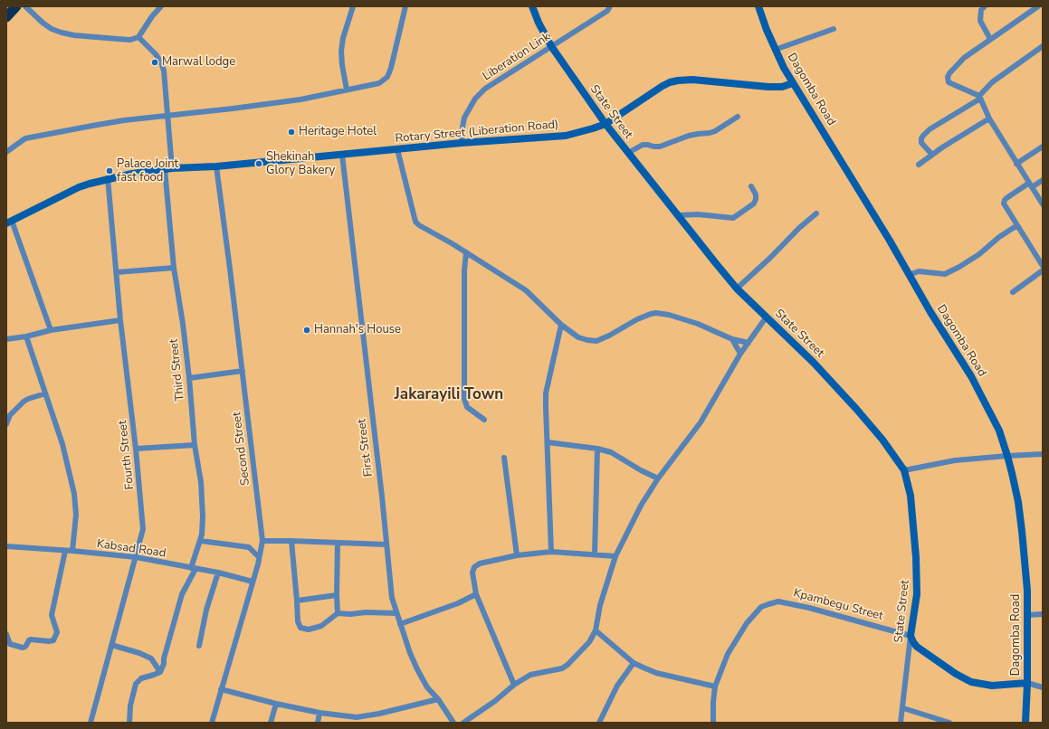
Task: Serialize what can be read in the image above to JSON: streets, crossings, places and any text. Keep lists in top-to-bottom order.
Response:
{
  "streets": {
    "street": [
      "Liberation Link",
      "Dagomba Road",
      "State Street",
      "Rotary Street (Liberation Road)",
      "Third Street",
      "First Street",
      "Second Street",
      "Fourth Street",
      "Kabsad Road",
      "Kpambegu Street"
    ]
  },
  "crossings": [
    ["Liberation Link", "State Street"],
    ["Liberation Link", "Rotary Street (Liberation Road)"],
    ["Dagomba Road", "Rotary Street (Liberation Road)"],
    ["State Street", "Rotary Street (Liberation Road)"],
    ["State Street", "Kpambegu Street"],
    ["Rotary Street (Liberation Road)", "Third Street"],
    ["Rotary Street (Liberation Road)", "First Street"],
    ["Rotary Street (Liberation Road)", "Second Street"],
    ["Rotary Street (Liberation Road)", "Fourth Street"],
    ["Third Street", "Kabsad Road"],
    ["Second Street", "Kabsad Road"],
    ["Fourth Street", "Kabsad Road"]
  ],
  "districts": ["Jakarayili Town"],
  "places": [
    "Marwal lodge",
    "Heritage Hotel",
    "Shekinah Glory Bakery",
    "Palace Joint fast food",
    "Hannah's House"
  ]
}
